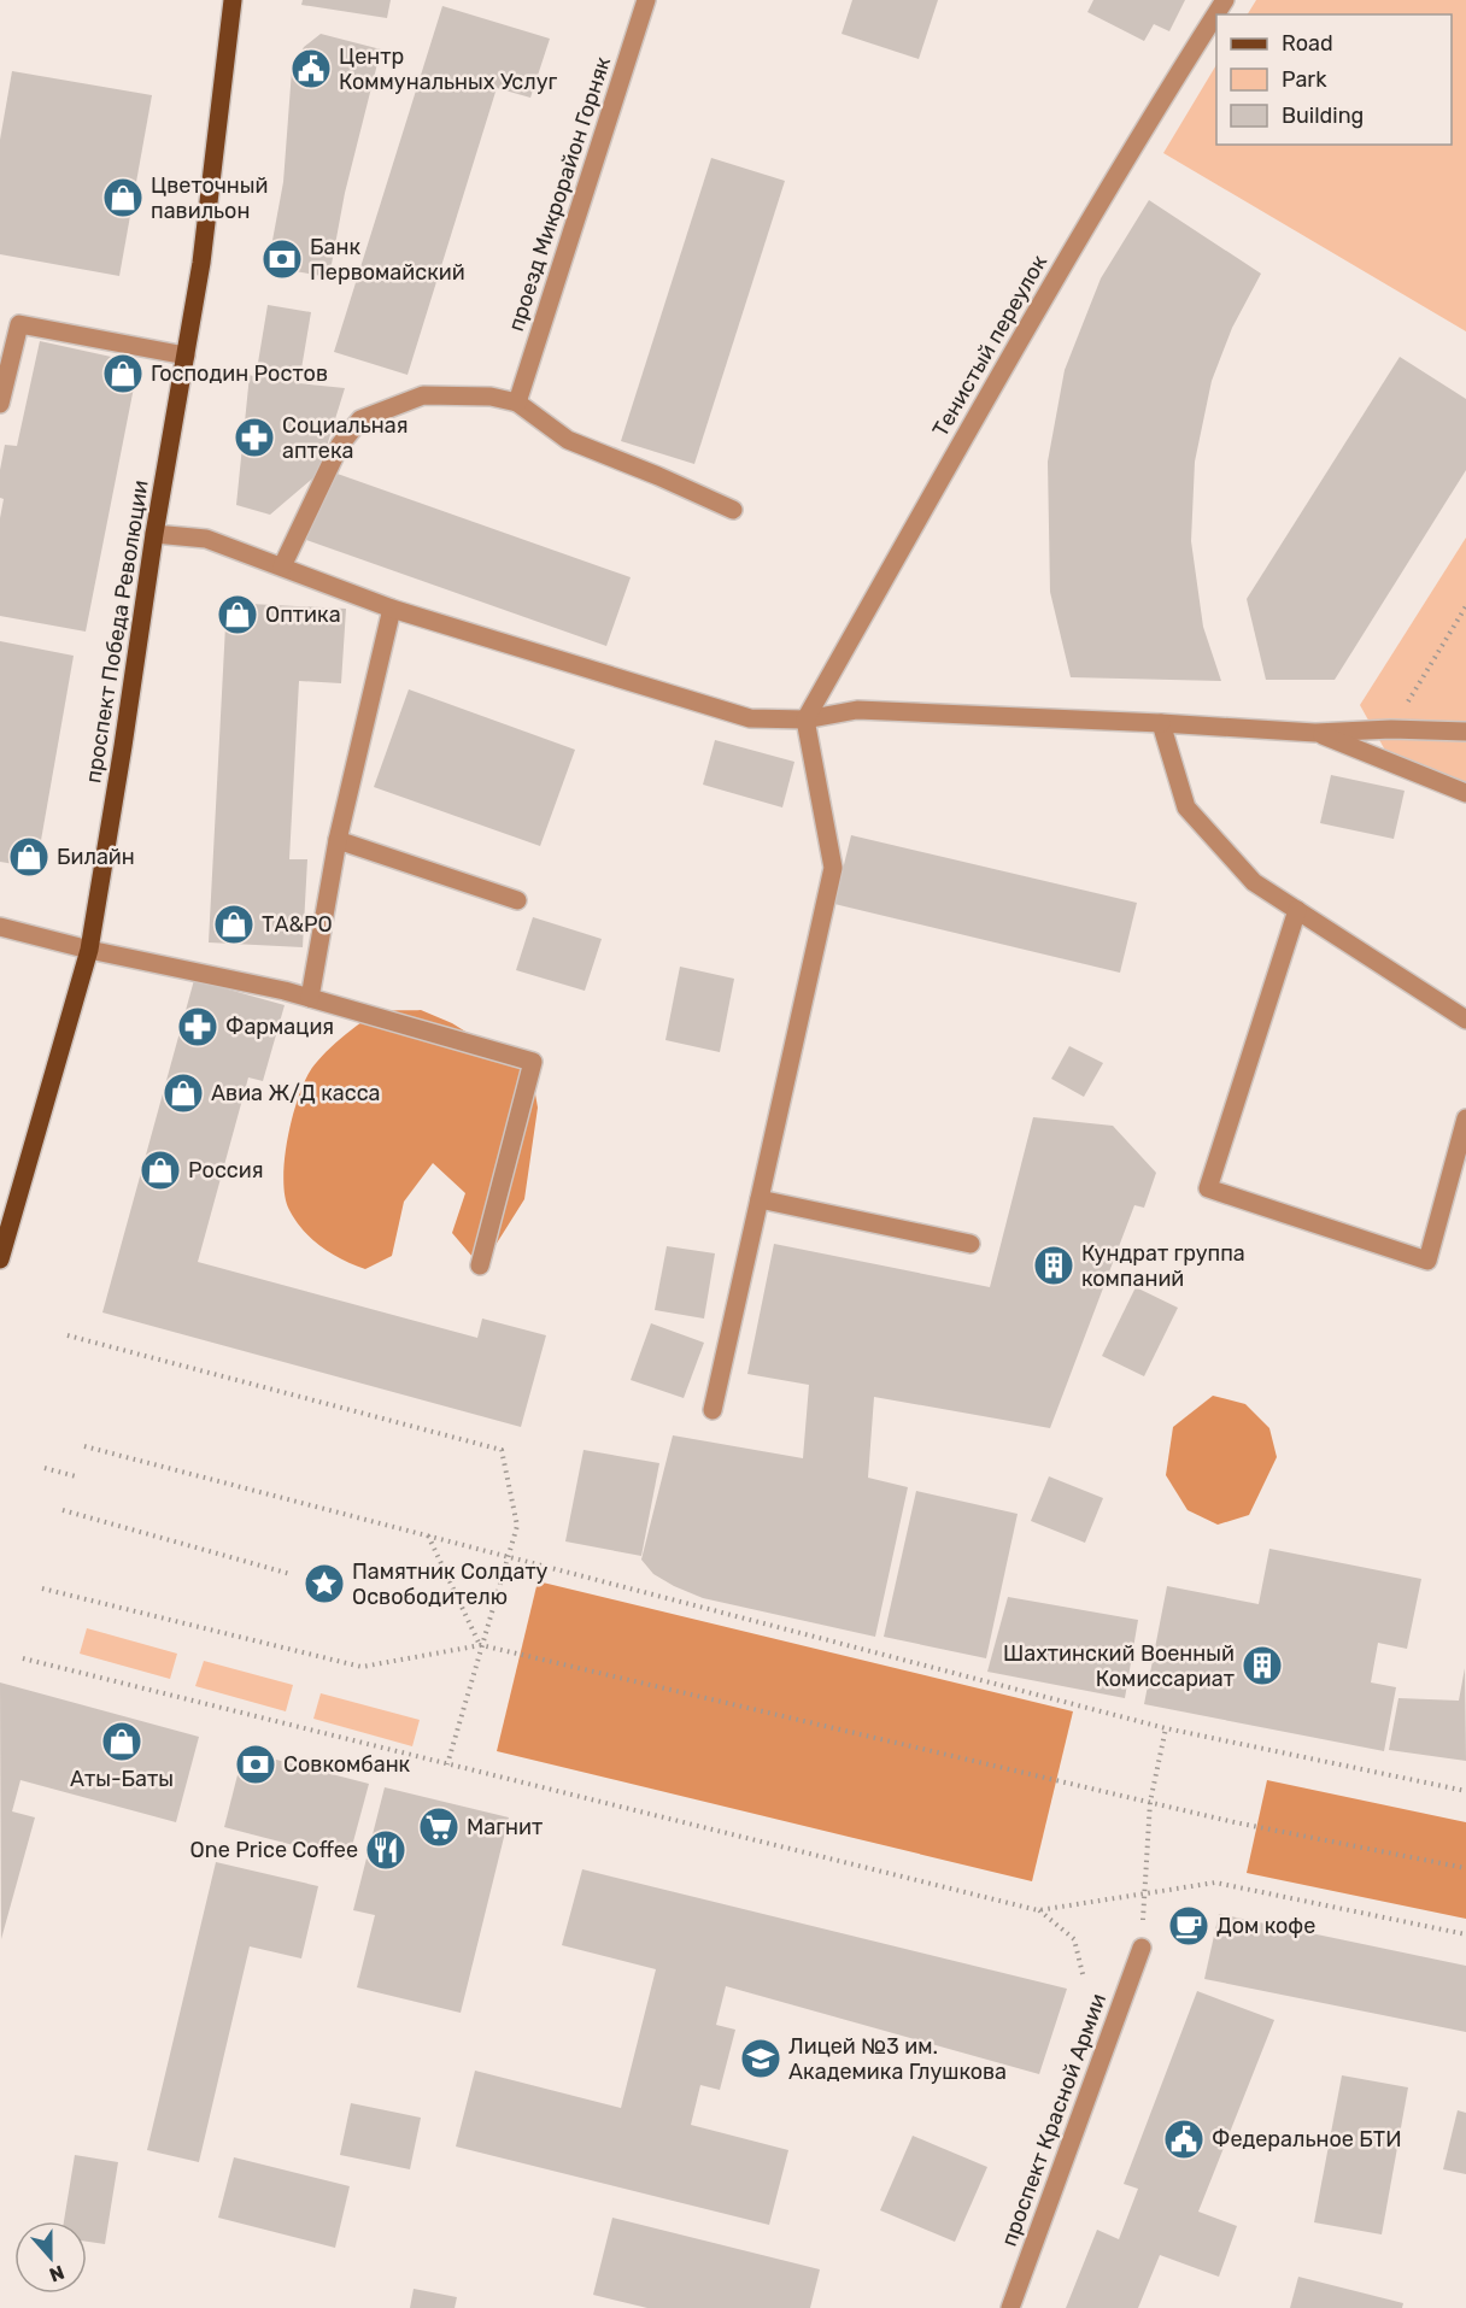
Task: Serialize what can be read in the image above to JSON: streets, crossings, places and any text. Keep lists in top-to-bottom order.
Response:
{
  "streets": {
    "main road": ["проспект Победа Революции"],
    "street": ["проезд Микрорайон Горняк", "Тенистый переулок", "проспект Красной Армии"]
  },
  "places": {
    "public building": ["Центр Коммунальных Услуг", "Федеральное БТИ"],
    "shop": [
      "Цветочный павильон",
      "Господин Ростов",
      "Оптика",
      "Билайн",
      "ТА&РО",
      "Авиа Ж/Д касса",
      "Россия",
      "Аты-Баты"
    ],
    "bank": ["Банк Первомайский", "Совкомбанк"],
    "pharmacy": ["Социальная аптека", "Фармация"],
    "building": ["Кундрат группа компаний", "Шахтинский Военный Комиссариат"],
    "place": ["Памятник Солдату Освободителю"],
    "supermarket": ["Магнит"],
    "restaurant": ["One Price Coffee"],
    "cafe": ["Дом кофе"],
    "school or university": ["Лицей №3 им. Академика Глушкова"]
  },
  "legend": ["Road", "Park", "Building"],
  "north": "bottom"
}
